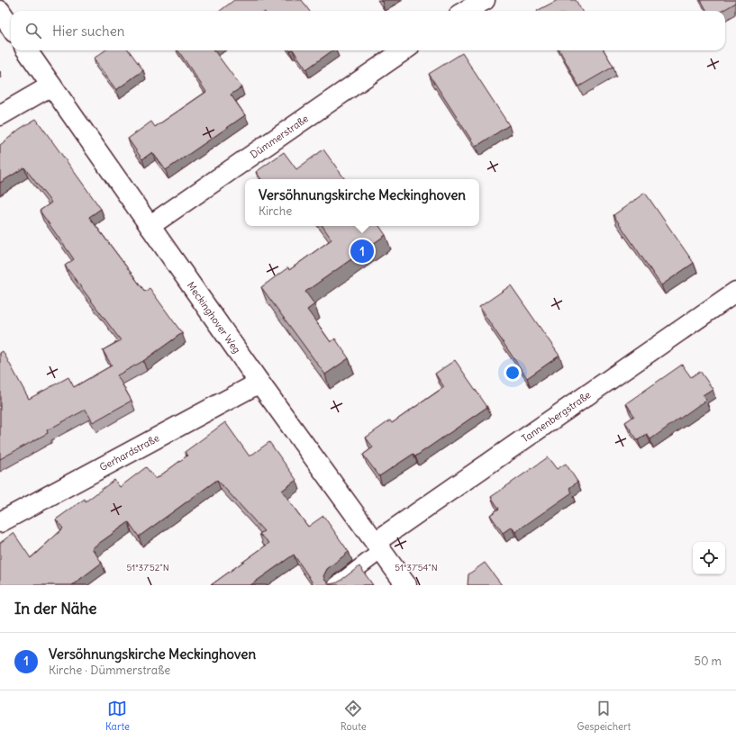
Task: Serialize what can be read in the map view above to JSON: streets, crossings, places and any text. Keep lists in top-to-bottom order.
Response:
{
  "streets": {
    "street": [
      "Dümmerstraße",
      "Meckinghover Weg",
      "Tannenbergstraße",
      "Gerhardstraße"
    ]
  },
  "crossings": [
    ["Dümmerstraße", "Meckinghover Weg"],
    ["Meckinghover Weg", "Tannenbergstraße"],
    ["Meckinghover Weg", "Gerhardstraße"]
  ],
  "page": {
    "search": "Hier suchen",
    "popup": ["Versöhnungskirche Meckinghoven", "Kirche"],
    "pins": "1",
    "heading": "In der Nähe",
    "list": [
      {
        "mark": "1",
        "name": "Versöhnungskirche Meckinghoven",
        "note": "Kirche · Dümmerstraße",
        "value": "50 m"
      }
    ],
    "nav": ["Karte", "Route", "Gespeichert"]
  },
  "coordinates": ["51°37'54\"N", "51°37'52\"N"]
}
